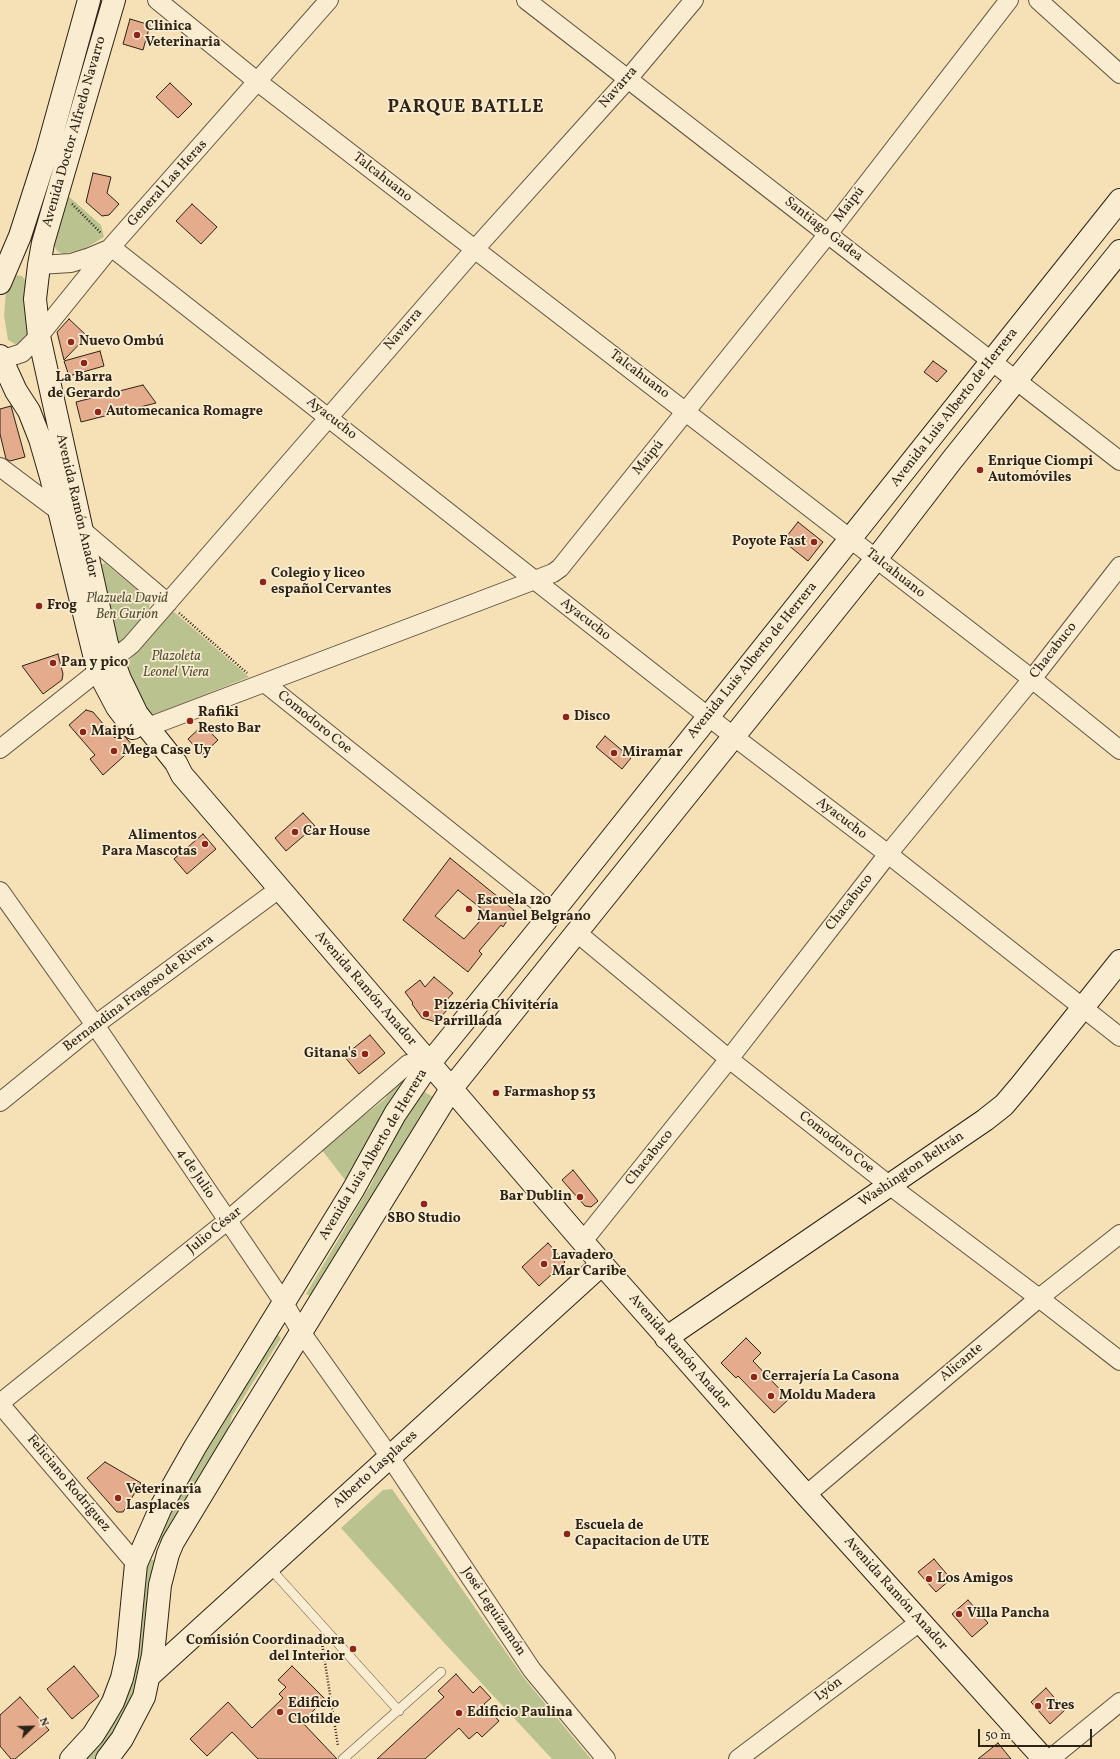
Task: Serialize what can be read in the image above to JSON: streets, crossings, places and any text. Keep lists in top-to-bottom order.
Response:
{
  "streets": {
    "street": [
      "Navarra",
      "Avenida Doctor Alfredo Navarro",
      "Talcahuano",
      "General Las Heras",
      "Maipú",
      "Santiago Gadea",
      "Avenida Luis Alberto de Herrera",
      "Ayacucho",
      "Avenida Ramón Anador",
      "Chacabuco",
      "Comodoro Coe",
      "Bernandina Fragoso de Rivera",
      "Washington Beltrán",
      "4 de Julio",
      "Julio César",
      "Alicante",
      "Alberto Lasplaces",
      "Feliciano Rodríguez",
      "José Leguizamón",
      "Lyón"
    ]
  },
  "crossings": [
    ["Navarra", "Talcahuano"],
    ["Navarra", "Santiago Gadea"],
    ["Navarra", "Ayacucho"],
    ["Navarra", "Avenida Ramón Anador"],
    ["Navarra", "Comodoro Coe"],
    ["Avenida Doctor Alfredo Navarro", "Avenida Ramón Anador"],
    ["Talcahuano", "General Las Heras"],
    ["Talcahuano", "Maipú"],
    ["Talcahuano", "Avenida Luis Alberto de Herrera"],
    ["Talcahuano", "Chacabuco"],
    ["General Las Heras", "Ayacucho"],
    ["General Las Heras", "Avenida Ramón Anador"],
    ["Maipú", "Santiago Gadea"],
    ["Maipú", "Ayacucho"],
    ["Maipú", "Avenida Ramón Anador"],
    ["Maipú", "Comodoro Coe"],
    ["Santiago Gadea", "Avenida Luis Alberto de Herrera"],
    ["Avenida Luis Alberto de Herrera", "Ayacucho"],
    ["Avenida Luis Alberto de Herrera", "Avenida Ramón Anador"],
    ["Avenida Luis Alberto de Herrera", "Comodoro Coe"],
    ["Avenida Luis Alberto de Herrera", "4 de Julio"],
    ["Avenida Luis Alberto de Herrera", "Julio César"],
    ["Avenida Luis Alberto de Herrera", "Alberto Lasplaces"],
    ["Avenida Luis Alberto de Herrera", "Feliciano Rodríguez"],
    ["Ayacucho", "Chacabuco"],
    ["Ayacucho", "Washington Beltrán"],
    ["Avenida Ramón Anador", "Chacabuco"],
    ["Avenida Ramón Anador", "Bernandina Fragoso de Rivera"],
    ["Avenida Ramón Anador", "Washington Beltrán"],
    ["Avenida Ramón Anador", "Julio César"],
    ["Avenida Ramón Anador", "Alicante"],
    ["Avenida Ramón Anador", "Alberto Lasplaces"],
    ["Avenida Ramón Anador", "Lyón"],
    ["Chacabuco", "Comodoro Coe"],
    ["Comodoro Coe", "Washington Beltrán"],
    ["Comodoro Coe", "Alicante"],
    ["Bernandina Fragoso de Rivera", "4 de Julio"],
    ["4 de Julio", "Julio César"],
    ["4 de Julio", "Alberto Lasplaces"],
    ["4 de Julio", "José Leguizamón"],
    ["Julio César", "Feliciano Rodríguez"],
    ["Alberto Lasplaces", "José Leguizamón"]
  ],
  "districts": ["PARQUE BATLLE"],
  "parks": ["Plazuela David Ben Gurion", "Plazoleta Leonel Viera"],
  "places": [
    "Clinica Veterinaria",
    "Nuevo Ombú",
    "La Barra de Gerardo",
    "Automecanica Romagre",
    "Enrique Ciompi Automóviles",
    "Poyote Fast",
    "Colegio y liceo español Cervantes",
    "Frog",
    "Pan y pico",
    "Disco",
    "Rafiki Resto Bar",
    "Maipú",
    "Mega Case Uy",
    "Miramar",
    "Car House",
    "Alimentos Para Mascotas",
    "Escuela 120 Manuel Belgrano",
    "Pizzeria Chivitería Parrillada",
    "Gitana's",
    "Farmashop 53",
    "Bar Dublin",
    "SBO Studio",
    "Lavadero Mar Caribe",
    "Cerrajería La Casona",
    "Moldu Madera",
    "Veterinaria Lasplaces",
    "Escuela de Capacitacion de UTE",
    "Los Amigos",
    "Villa Pancha",
    "Comisión Coordinadora del Interior",
    "Tres",
    "Edificio Clotilde",
    "Edificio Paulina"
  ],
  "scale_bar": "50 m",
  "north": "top right"
}
